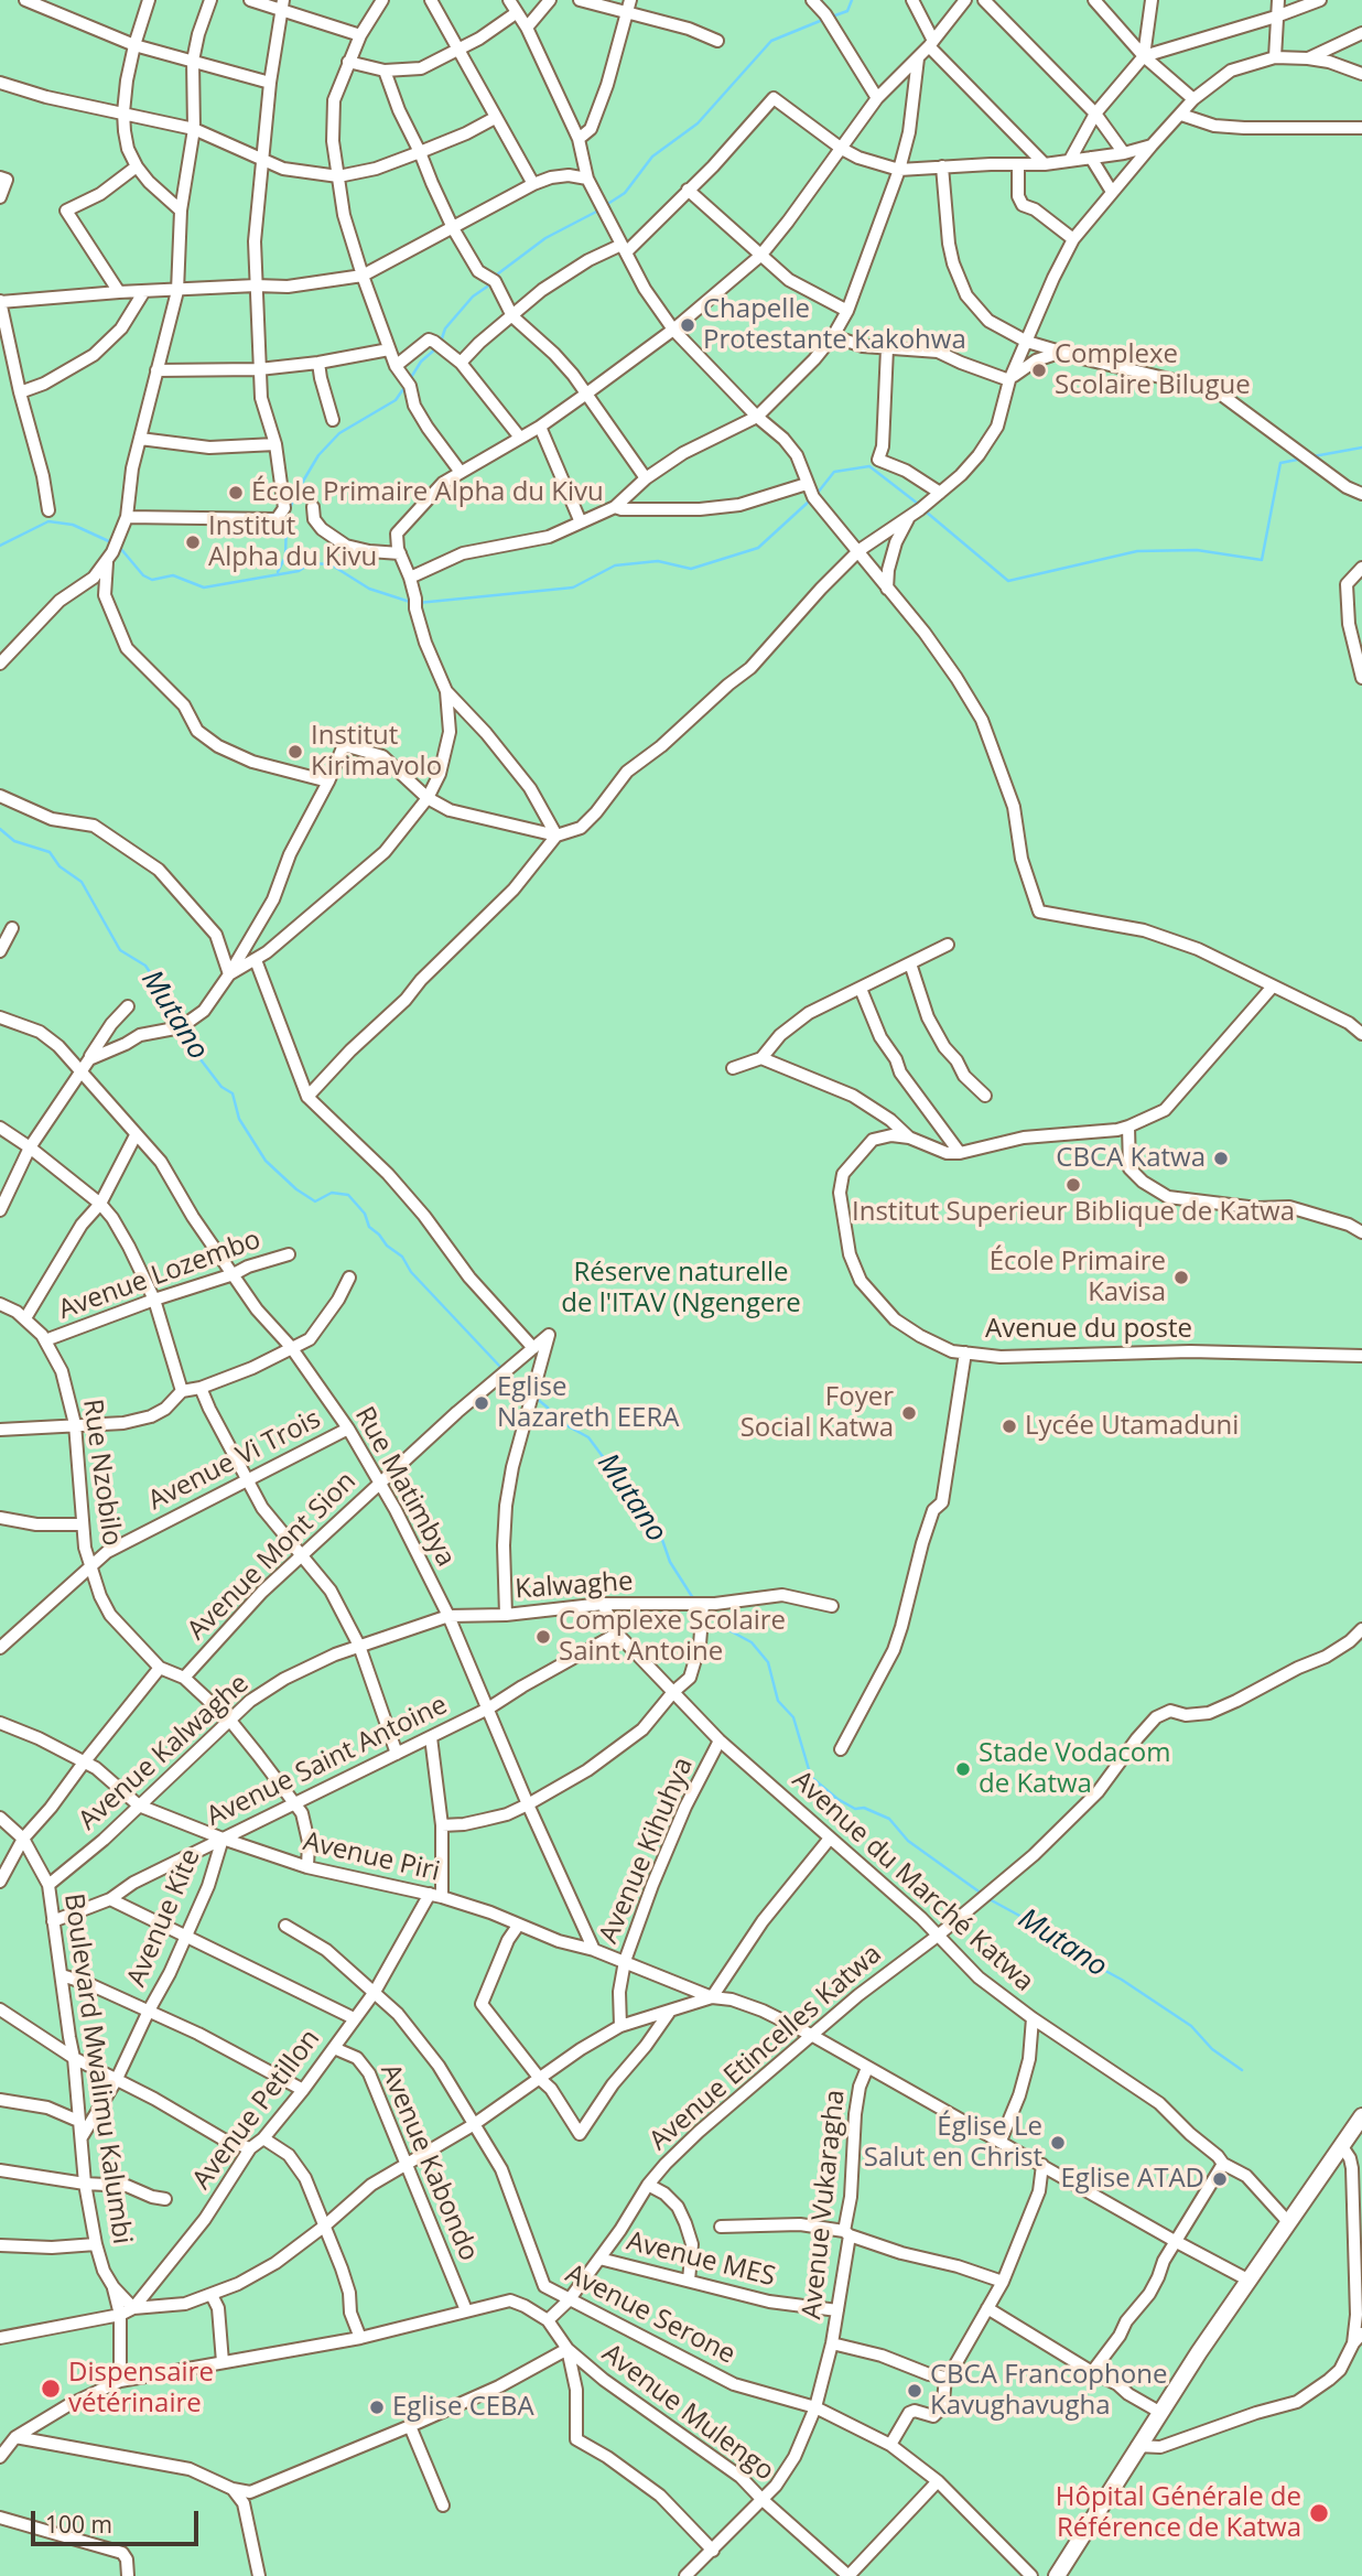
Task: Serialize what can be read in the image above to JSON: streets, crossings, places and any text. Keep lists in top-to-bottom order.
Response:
{
  "streets": {
    "street": [
      "Avenue Lozembo",
      "Avenue du poste",
      "Avenue Vi Trois",
      "Rue Nzobilo",
      "Rue Matimbya",
      "Avenue Mont Sion",
      "Kalwaghe",
      "Avenue Kalwaghe",
      "Avenue Saint Antoine",
      "Avenue Kihuhya",
      "Avenue Piri",
      "Avenue du Marché Katwa",
      "Avenue Kite",
      "Avenue Etincelles Katwa",
      "Boulevard Mwalimu Kalumbi",
      "Avenue Petillon",
      "Avenue Kabondo",
      "Avenue Vukaragha",
      "Avenue MES",
      "Avenue Serone",
      "Avenue Mulengo"
    ]
  },
  "crossings": [
    ["Avenue Lozembo", "Rue Nzobilo"],
    ["Avenue Lozembo", "Rue Matimbya"],
    ["Avenue Vi Trois", "Rue Nzobilo"],
    ["Avenue Vi Trois", "Rue Matimbya"],
    ["Rue Nzobilo", "Avenue Mont Sion"],
    ["Rue Nzobilo", "Avenue Kalwaghe"],
    ["Rue Nzobilo", "Avenue Saint Antoine"],
    ["Rue Nzobilo", "Avenue Piri"],
    ["Rue Matimbya", "Avenue Mont Sion"],
    ["Rue Matimbya", "Kalwaghe"],
    ["Rue Matimbya", "Avenue Kalwaghe"],
    ["Rue Matimbya", "Avenue Saint Antoine"],
    ["Rue Matimbya", "Avenue Piri"],
    ["Avenue Mont Sion", "Kalwaghe"],
    ["Kalwaghe", "Avenue Kalwaghe"],
    ["Kalwaghe", "Avenue du Marché Katwa"],
    ["Avenue Kalwaghe", "Avenue Piri"],
    ["Avenue Kalwaghe", "Boulevard Mwalimu Kalumbi"],
    ["Avenue Saint Antoine", "Avenue Piri"],
    ["Avenue Saint Antoine", "Avenue du Marché Katwa"],
    ["Avenue Saint Antoine", "Avenue Kite"],
    ["Avenue Saint Antoine", "Boulevard Mwalimu Kalumbi"],
    ["Avenue Saint Antoine", "Avenue Petillon"],
    ["Avenue Kihuhya", "Avenue du Marché Katwa"],
    ["Avenue Piri", "Avenue Kite"],
    ["Avenue Piri", "Avenue Petillon"],
    ["Avenue du Marché Katwa", "Avenue Etincelles Katwa"],
    ["Avenue Kite", "Boulevard Mwalimu Kalumbi"],
    ["Avenue Etincelles Katwa", "Avenue MES"],
    ["Avenue Etincelles Katwa", "Avenue Serone"],
    ["Boulevard Mwalimu Kalumbi", "Avenue Petillon"],
    ["Avenue Petillon", "Avenue Kabondo"],
    ["Avenue Petillon", "Avenue Serone"],
    ["Avenue Vukaragha", "Avenue MES"],
    ["Avenue Vukaragha", "Avenue Serone"],
    ["Avenue Vukaragha", "Avenue Mulengo"]
  ],
  "water": ["Mutano"],
  "parks": ["Réserve naturelle de l'ITAV (Ngengere"],
  "places": [
    "Chapelle Protestante Kakohwa",
    "Complexe Scolaire Bilugue",
    "École Primaire Alpha du Kivu",
    "Institut Alpha du Kivu",
    "Institut Kirimavolo",
    "CBCA Katwa",
    "Institut Superieur Biblique de Katwa",
    "École Primaire Kavisa",
    "Eglise Nazareth EERA",
    "Foyer Social Katwa",
    "Lycée Utamaduni",
    "Complexe Scolaire Saint Antoine",
    "Stade Vodacom de Katwa",
    "Église Le Salut en Christ",
    "Eglise ATAD",
    "Dispensaire vétérinaire",
    "CBCA Francophone Kavughavugha",
    "Eglise CEBA",
    "Hôpital Générale de Référence de Katwa"
  ],
  "scale_bar": "100 m"
}
